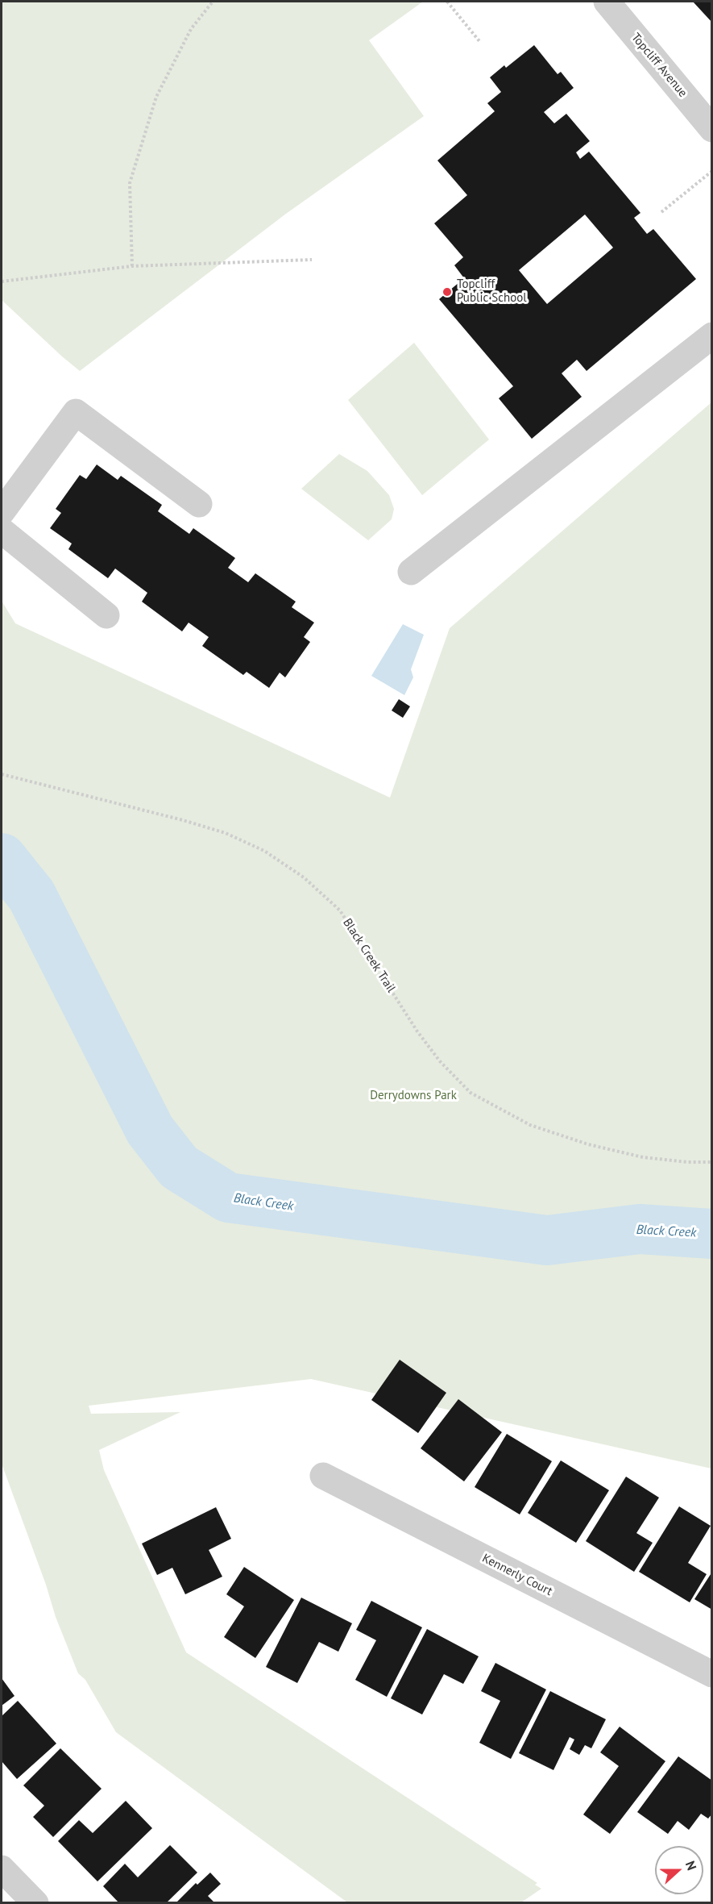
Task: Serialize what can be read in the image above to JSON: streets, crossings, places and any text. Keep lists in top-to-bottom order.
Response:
{
  "streets": {
    "street": ["Topcliff Avenue", "Kennerly Court"],
    "path": ["Black Creek Trail"]
  },
  "water": ["Black Creek"],
  "parks": ["Derrydowns Park"],
  "places": ["Topcliff Public School"],
  "north": "right"
}
